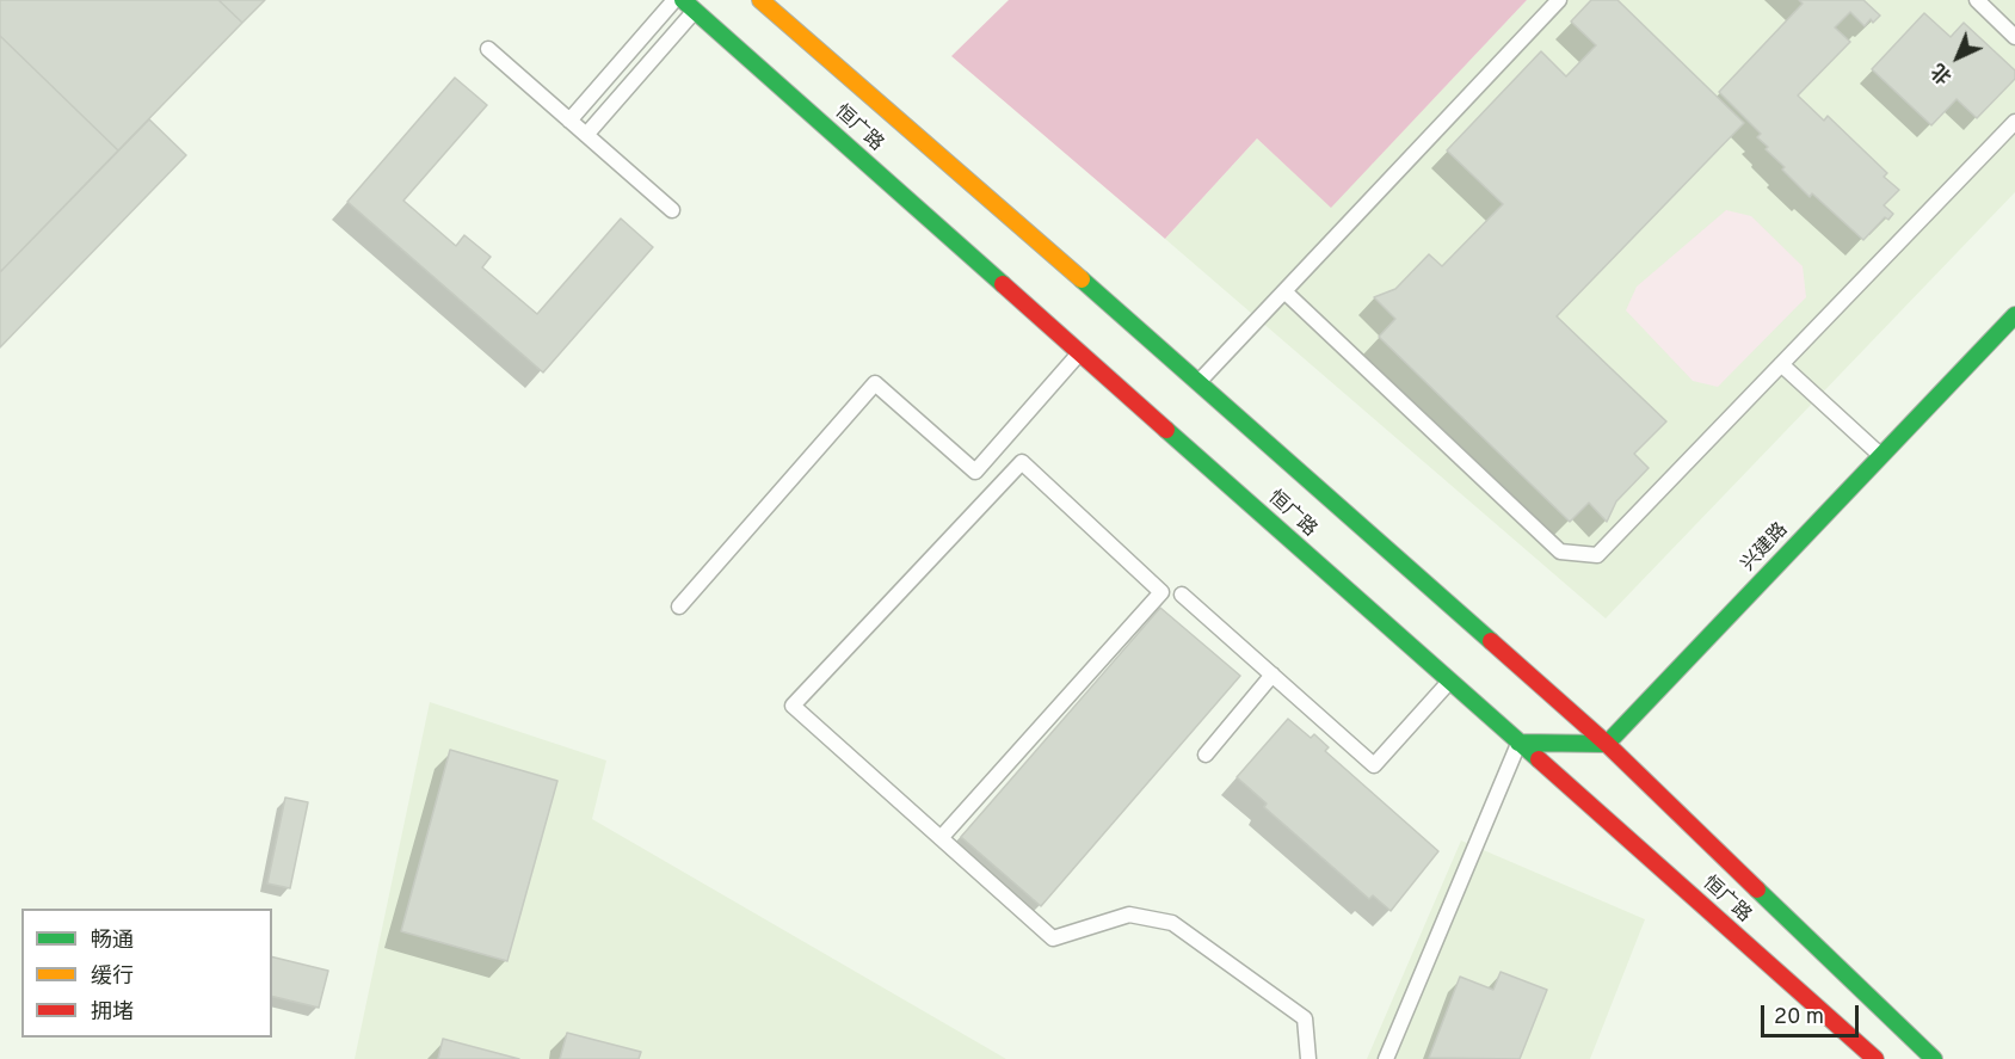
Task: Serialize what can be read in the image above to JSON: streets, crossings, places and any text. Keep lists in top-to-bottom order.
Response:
{
  "streets": {
    "street": ["恒广路", "兴建路"]
  },
  "crossings": [
    ["恒广路", "兴建路"]
  ],
  "legend": ["畅通", "缓行", "拥堵"],
  "scale_bar": "20 m",
  "north": "bottom left"
}
